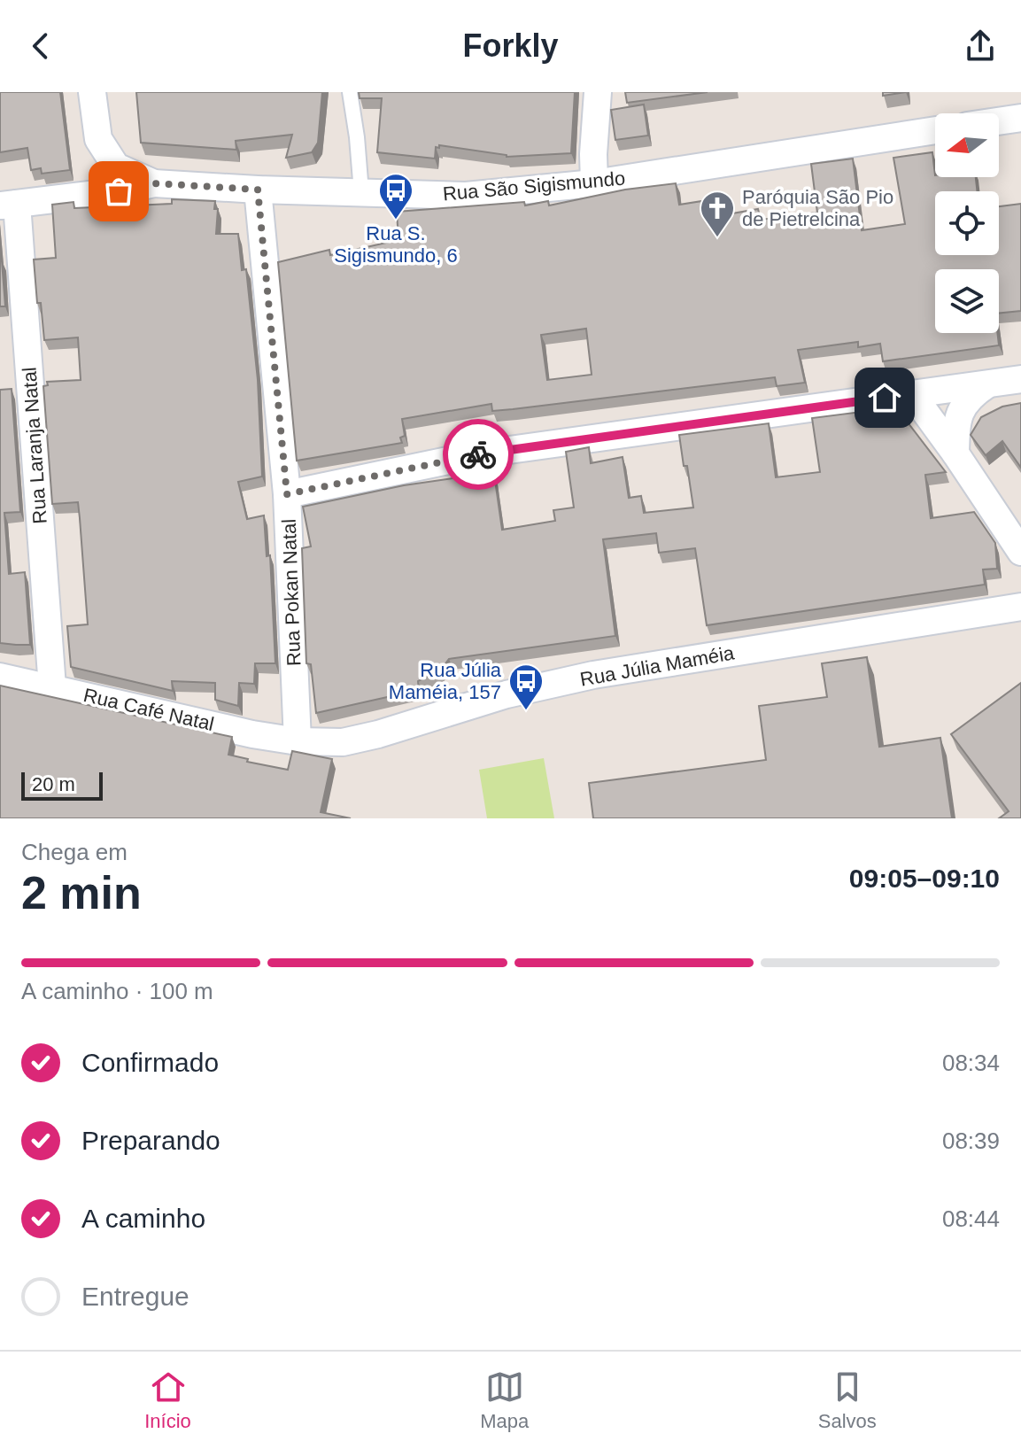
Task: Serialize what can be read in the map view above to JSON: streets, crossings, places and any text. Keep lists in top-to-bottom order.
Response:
{
  "streets": {
    "street": [
      "Rua São Sigismundo",
      "Rua Laranja Natal",
      "Rua Pokan Natal",
      "Rua Júlia Maméia",
      "Rua Café Natal"
    ]
  },
  "crossings": [
    ["Rua São Sigismundo", "Rua Pokan Natal"],
    ["Rua Laranja Natal", "Rua Café Natal"],
    ["Rua Pokan Natal", "Rua Júlia Maméia"],
    ["Rua Pokan Natal", "Rua Café Natal"],
    ["Rua Júlia Maméia", "Rua Café Natal"]
  ],
  "places": {
    "bus stop": ["Rua S. Sigismundo, 6", "Rua Júlia Maméia, 157"],
    "church": ["Paróquia São Pio de Pietrelcina"]
  },
  "scale_bar": "20 m",
  "north": "left",
  "page": {
    "header": "Forkly",
    "scale": "20 m",
    "heading": ["2 min", "Chega em", "09:05–09:10"],
    "bar": "A caminho · 100 m",
    "list": [
      ["Confirmado", "08:34"],
      ["Preparando", "08:39"],
      ["A caminho", "08:44"],
      "Entregue"
    ],
    "tabs": ["Início", "Mapa", "Salvos"]
  }
}
